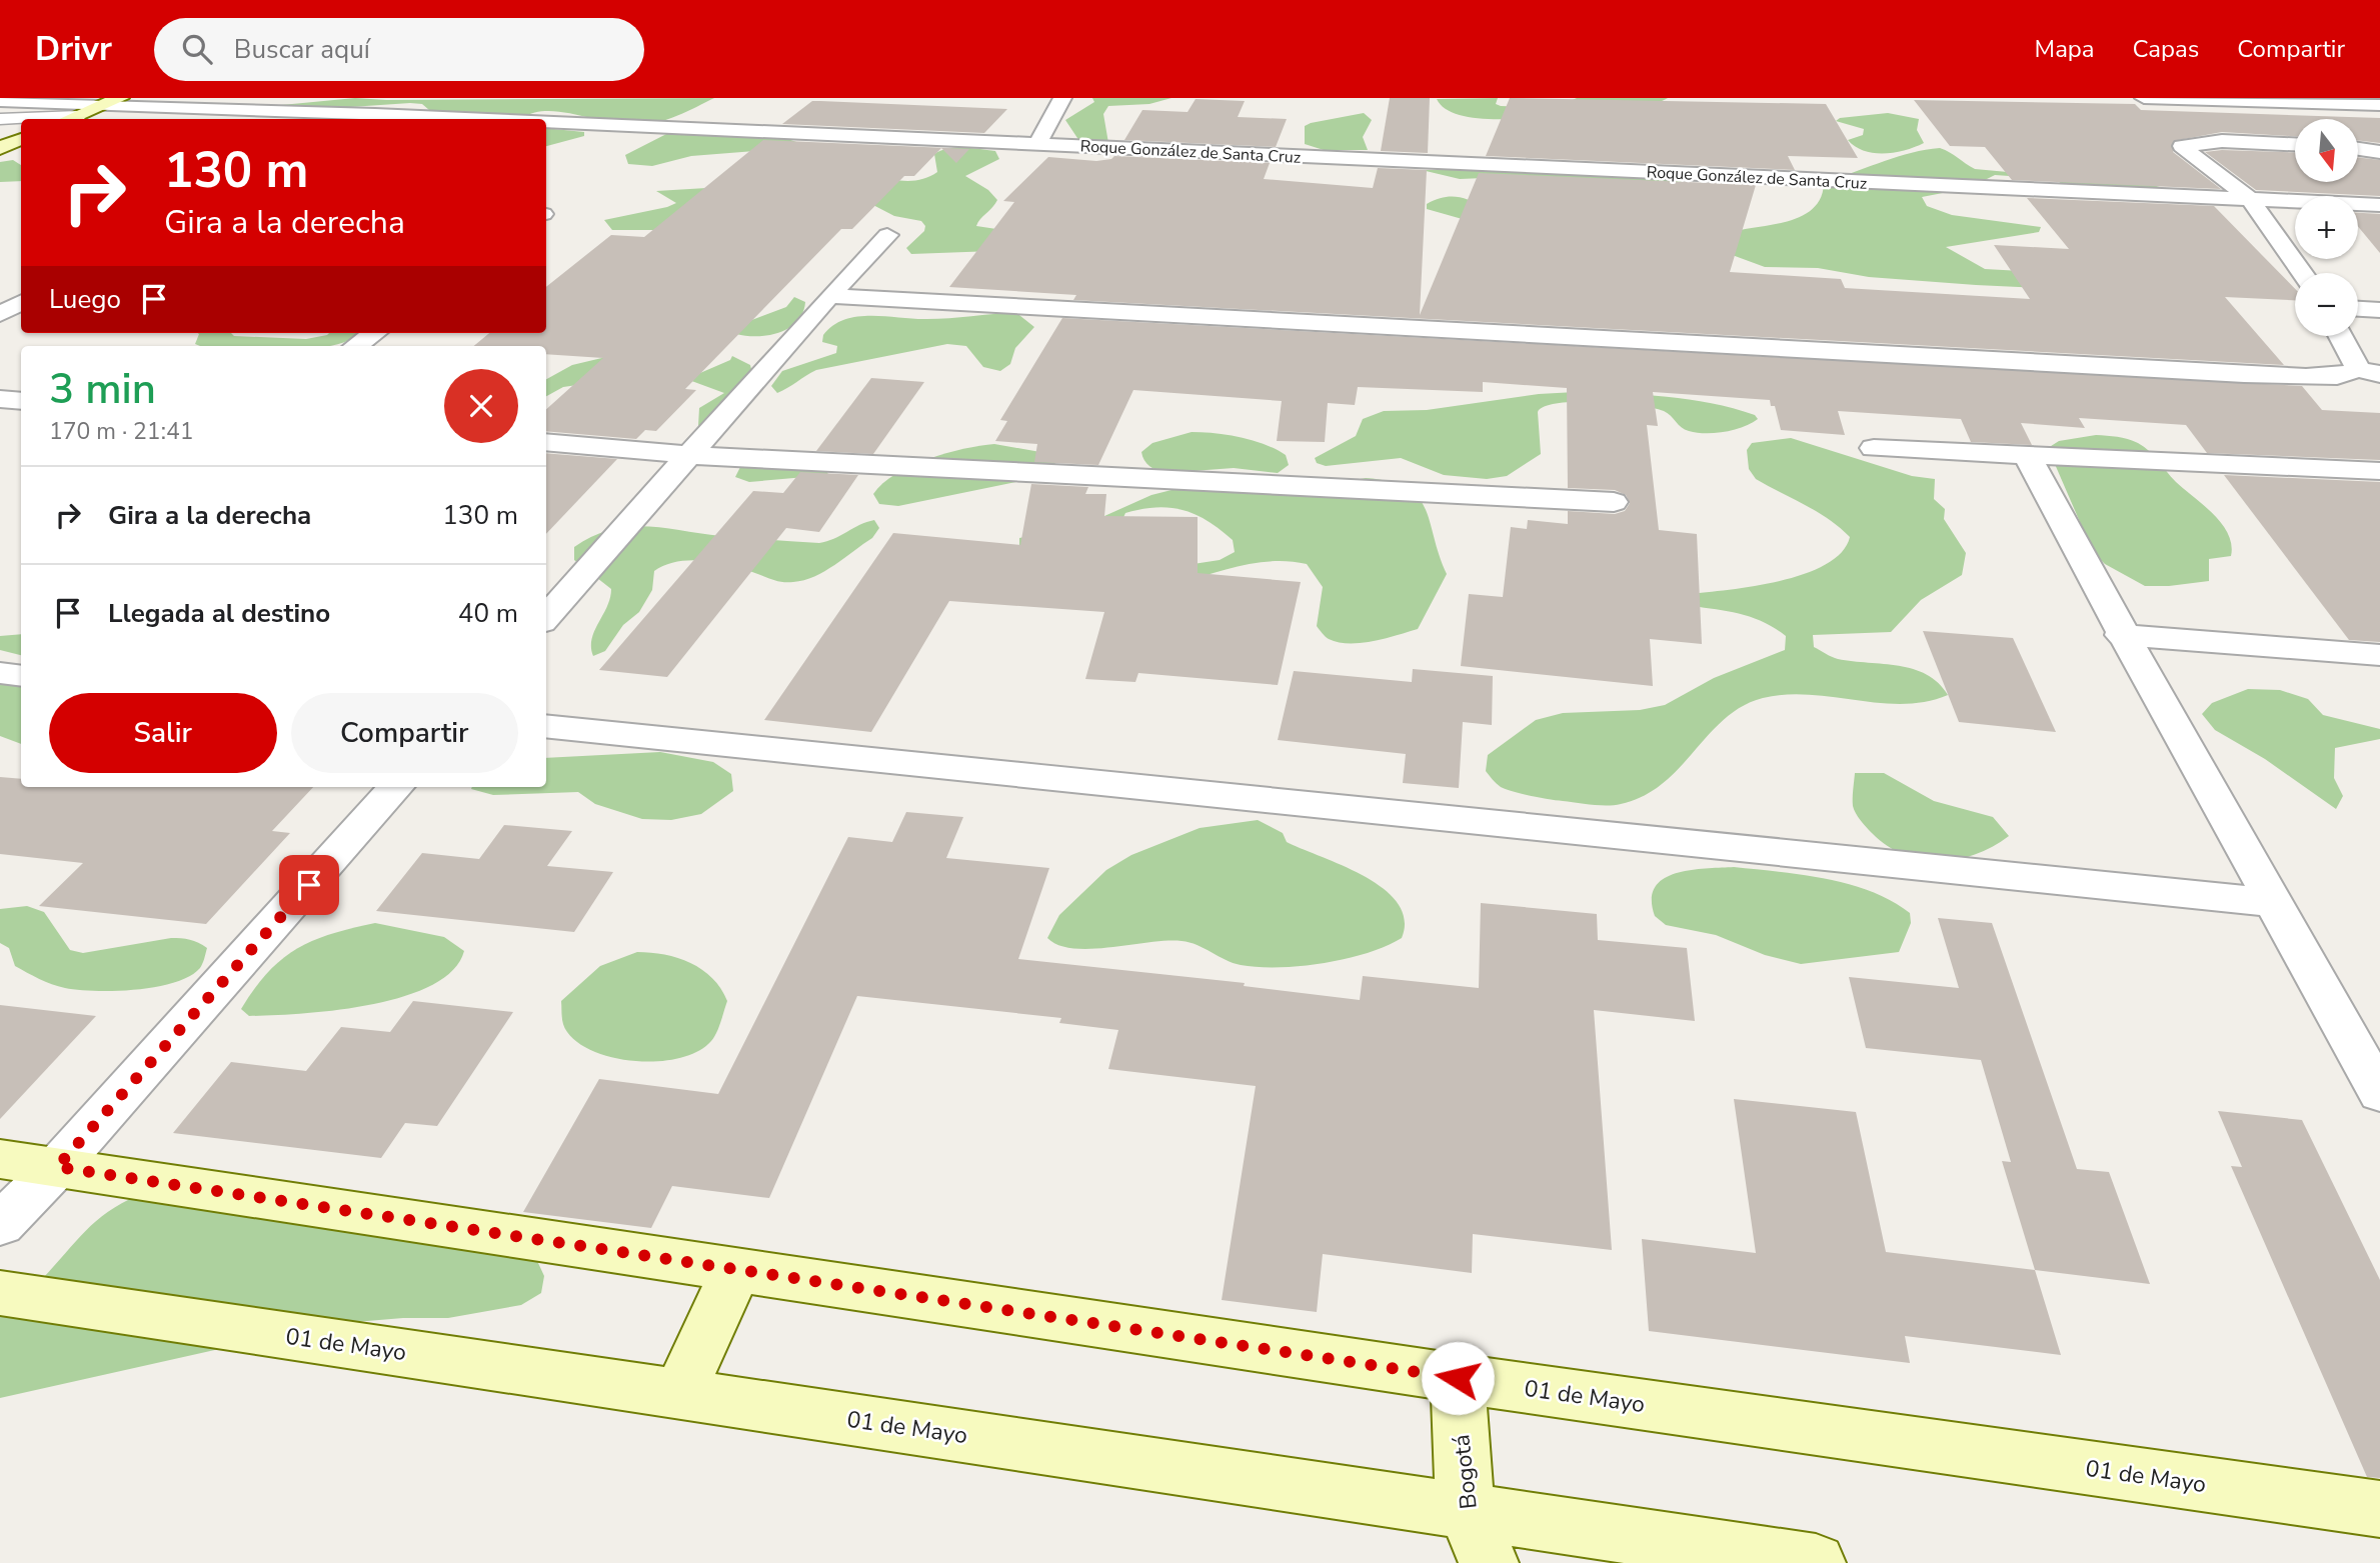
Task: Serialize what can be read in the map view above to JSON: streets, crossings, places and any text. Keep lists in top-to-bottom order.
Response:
{
  "streets": {
    "street": ["Roque González de Santa Cruz", "01 de Mayo", "Bogotá"]
  },
  "crossings": [
    ["01 de Mayo", "Bogotá"]
  ],
  "north": "bottom",
  "page": {
    "header": "Drivr",
    "search": "Buscar aquí",
    "nav": ["Mapa", "Capas", "Compartir"],
    "map_buttons": ["+", "−"],
    "turn": ["130 m", "Gira a la derecha"],
    "then": "Luego",
    "heading": ["3 min", "170 m · 21:41"],
    "list": [
      {
        "name": "Gira a la derecha",
        "value": "130 m"
      },
      {
        "name": "Llegada al destino",
        "value": "40 m"
      }
    ],
    "buttons": ["Salir", "Compartir"]
  }
}
